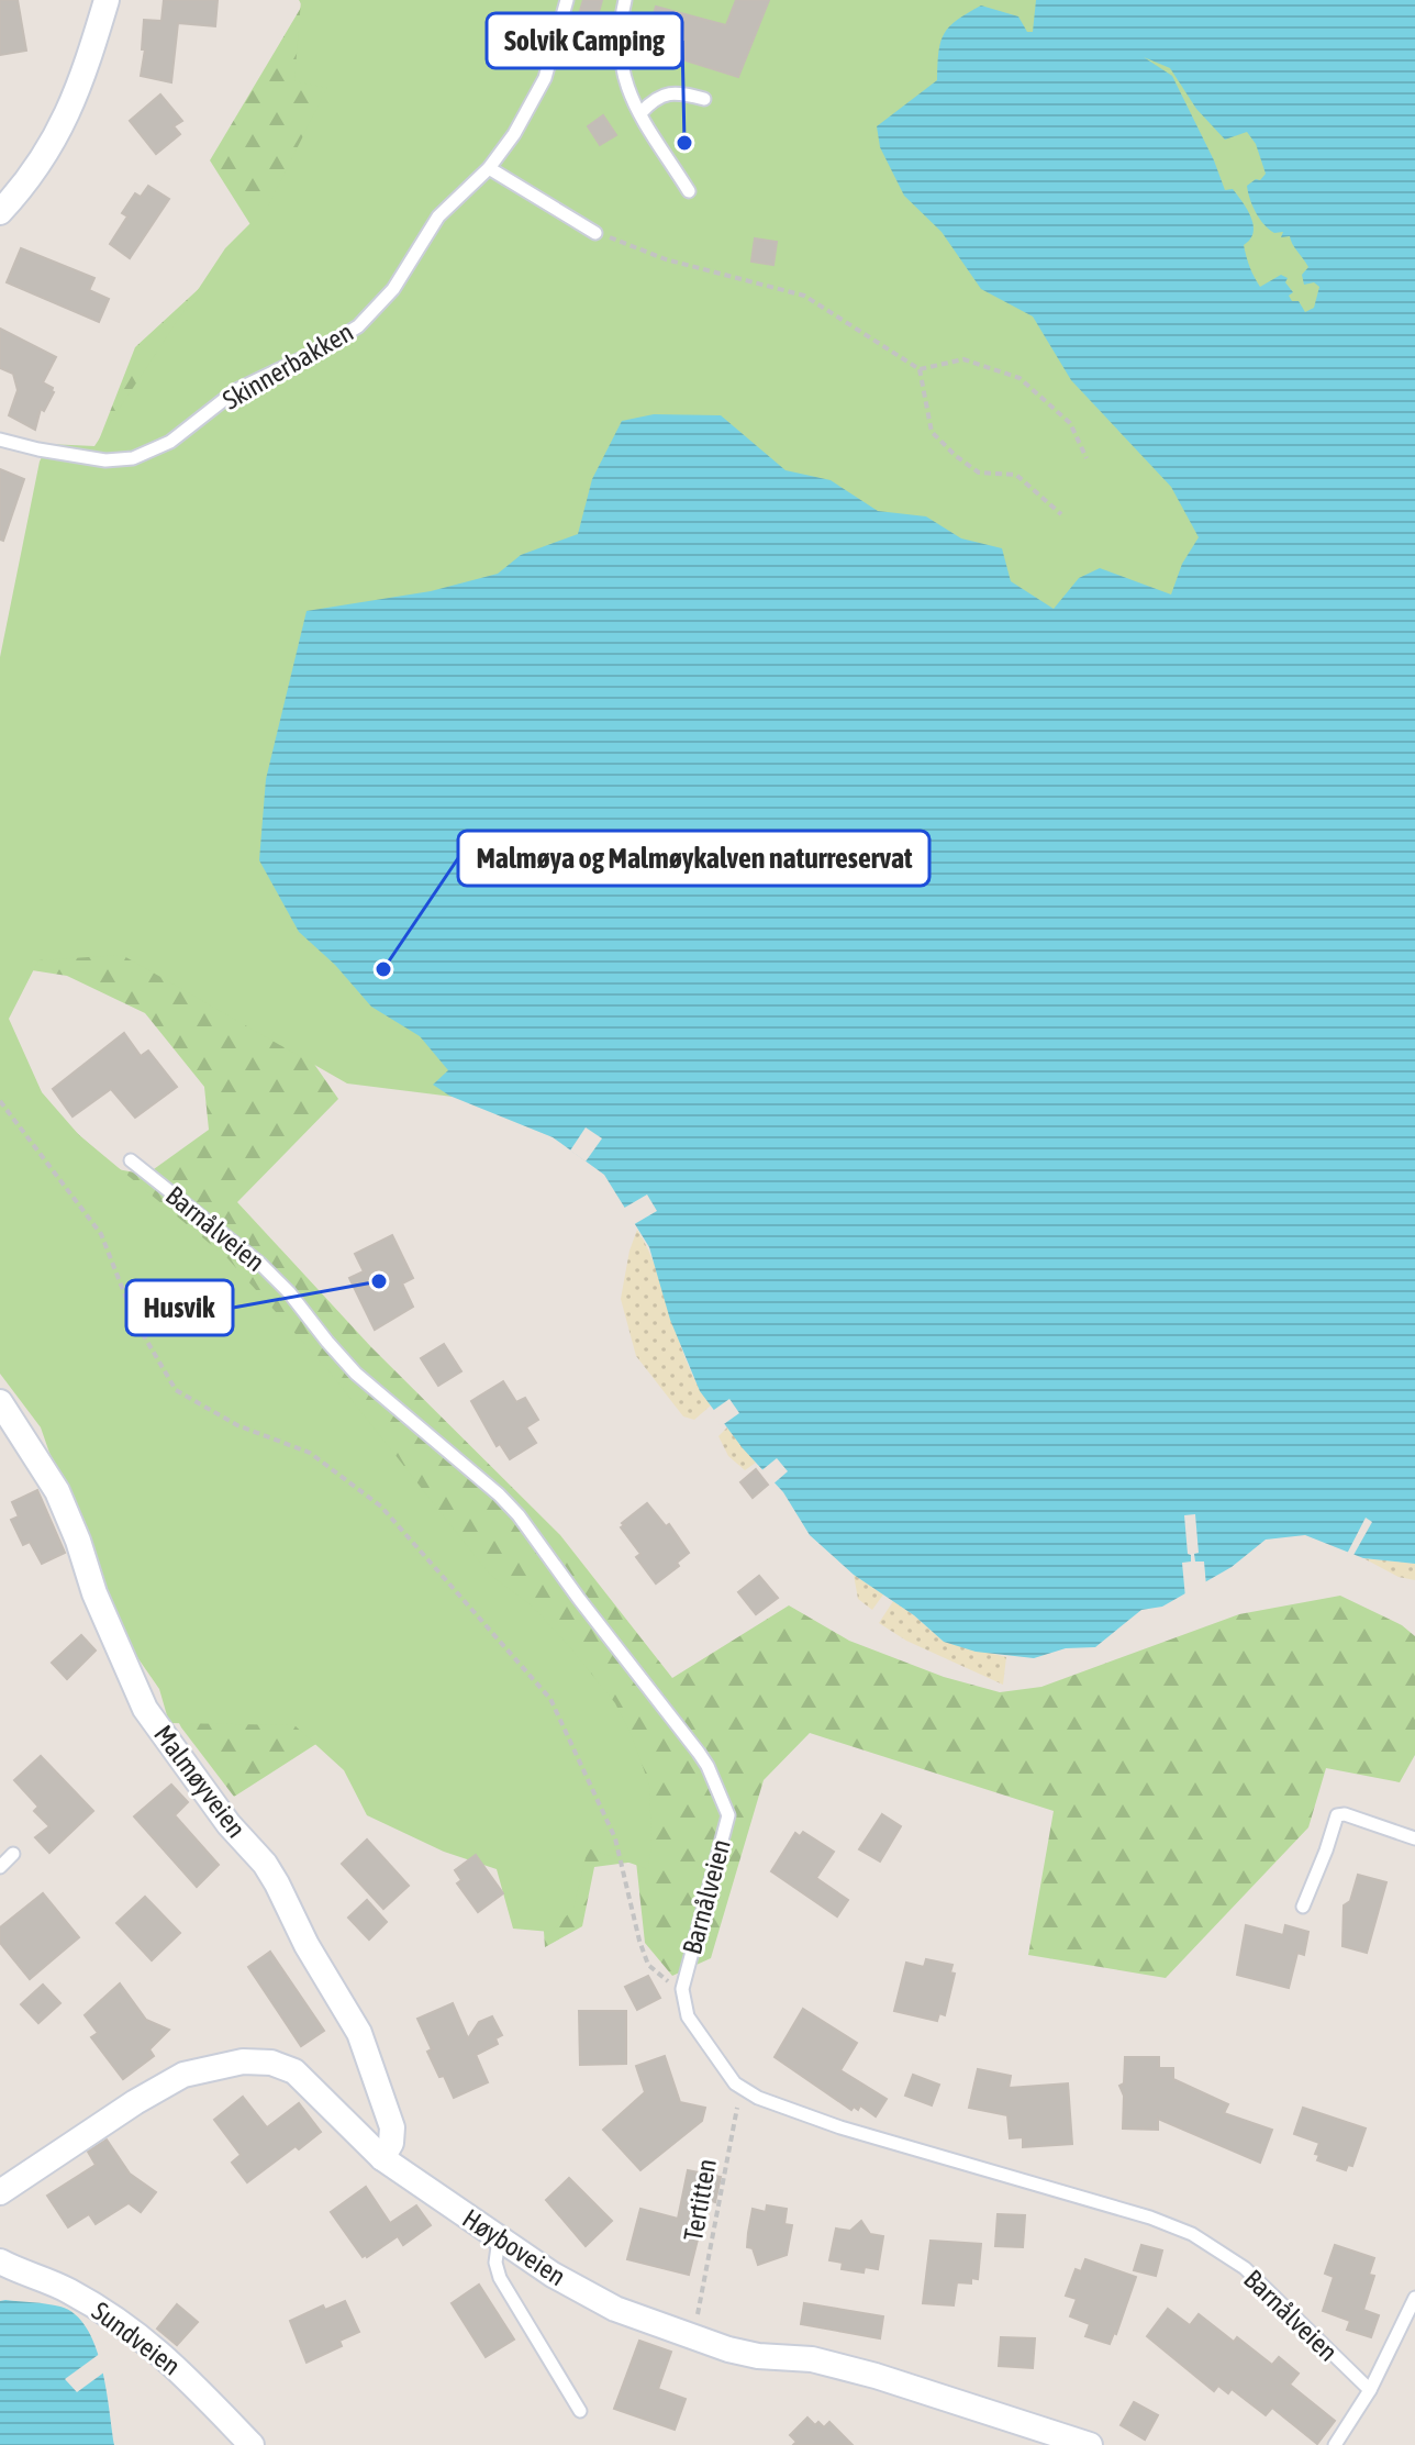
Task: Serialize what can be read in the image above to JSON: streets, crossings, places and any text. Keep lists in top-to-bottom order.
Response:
{
  "streets": {
    "street": ["Malmøyveien", "Høyboveien", "Sundveien"],
    "lane": ["Skinnerbakken", "Barnålveien"],
    "path": ["Tertitten"]
  },
  "crossings": [
    ["Barnålveien", "Tertitten"],
    ["Malmøyveien", "Høyboveien"]
  ],
  "places": ["Solvik Camping", "Malmøya og Malmøykalven naturreservat", "Husvik"]
}
